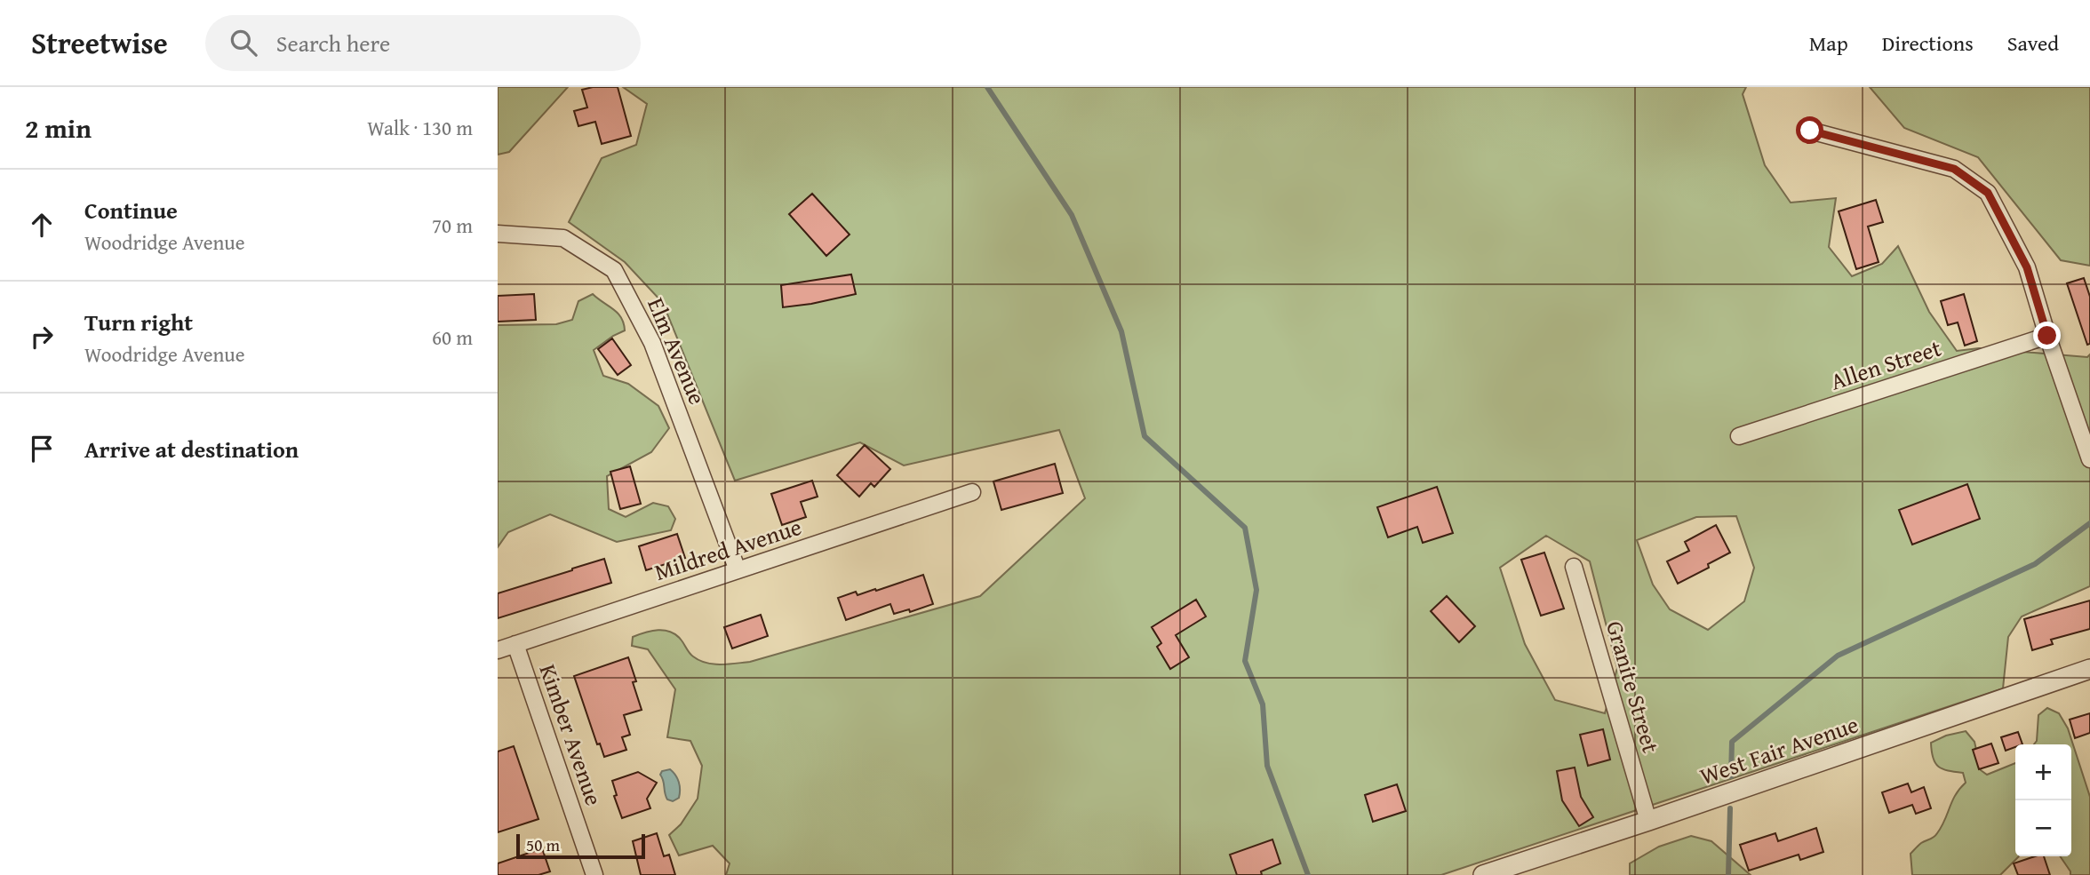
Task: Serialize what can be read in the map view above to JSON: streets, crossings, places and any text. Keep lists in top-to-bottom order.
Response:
{
  "streets": {
    "street": [
      "Elm Avenue",
      "Allen Street",
      "Mildred Avenue",
      "Granite Street",
      "Kimber Avenue",
      "West Fair Avenue"
    ]
  },
  "crossings": [
    ["Elm Avenue", "Mildred Avenue"],
    ["Mildred Avenue", "Kimber Avenue"],
    ["Granite Street", "West Fair Avenue"]
  ],
  "scale_bar": "50 m",
  "page": {
    "header": "Streetwise",
    "search": "Search here",
    "nav": ["Map", "Directions", "Saved"],
    "heading": ["2 min", "Walk · 130 m"],
    "list": [
      ["Continue", "Woodridge Avenue", "70 m"],
      ["Turn right", "Woodridge Avenue", "60 m"],
      "Arrive at destination"
    ],
    "map_buttons": ["+", "−"],
    "scale": "50 m"
  }
}
